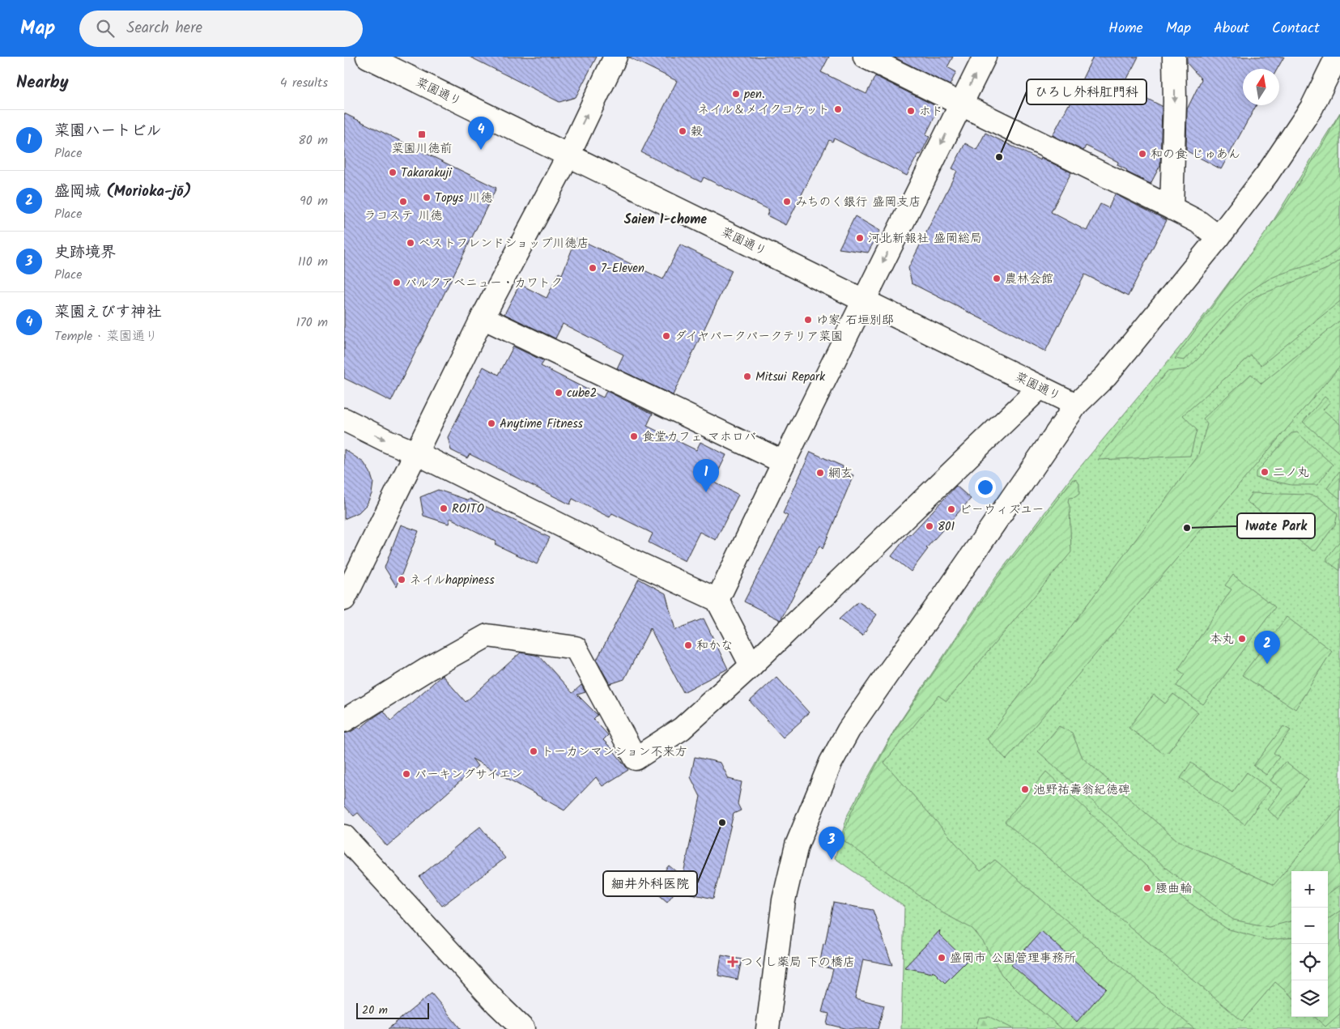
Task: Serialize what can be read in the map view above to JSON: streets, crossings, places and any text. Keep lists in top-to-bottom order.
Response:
{
  "streets": {
    "street": ["菜園通り"]
  },
  "districts": ["Saien 1-chome"],
  "places": {
    "other": [
      "pen.",
      "ネイル＆メイクコケット",
      "ホド",
      "穀",
      "和の食 じゅあん",
      "ひろし外科肛門科",
      "Takarakuji",
      "Topys 川徳",
      "ラコステ 川徳",
      "みちのく銀行 盛岡支店",
      "河北新報社 盛岡総局",
      "ベストフレンドショップ川徳店",
      "7-Eleven",
      "農林会館",
      "パルクアベニュー・カワトク",
      "ゆ家 石垣別邸",
      "ダイヤパークパークテリア菜園",
      "Mitsui Repark",
      "cube2",
      "Anytime Fitness",
      "食堂カフェ マホロバ",
      "二ノ丸",
      "網玄",
      "ROITO",
      "ビ－ウィズユー",
      "801",
      "Iwate Park",
      "ネイルhappiness",
      "本丸",
      "和かな",
      "トーカンマンション不来方",
      "パーキングサイエン",
      "池野祐壽翁紀徳碑",
      "細井外科医院",
      "腰曲輪",
      "盛岡市 公園管理事務所"
    ],
    "transit": ["菜園川徳前"],
    "health": ["つくし薬局 下の橋店"]
  },
  "scale_bar": "20 m",
  "north": "top",
  "page": {
    "header": "Map",
    "search": "Search here",
    "nav": [
      "Home",
      "Map",
      "About",
      "Contact"
    ],
    "heading": ["Nearby", "4 results"],
    "list": [
      {
        "mark": "1",
        "name": "菜園ハートビル",
        "note": "Place",
        "value": "80 m"
      },
      {
        "mark": "2",
        "name": "盛岡城 (Morioka-jō)",
        "note": "Place",
        "value": "90 m"
      },
      {
        "mark": "3",
        "name": "史跡境界",
        "note": "Place",
        "value": "110 m"
      },
      {
        "mark": "4",
        "name": "菜園えびす神社",
        "note": "Temple · 菜園通り",
        "value": "170 m"
      }
    ],
    "pins": [
      "4",
      "1",
      "2",
      "3"
    ],
    "map_buttons": ["+", "−"],
    "scale": "20 m"
  }
}
